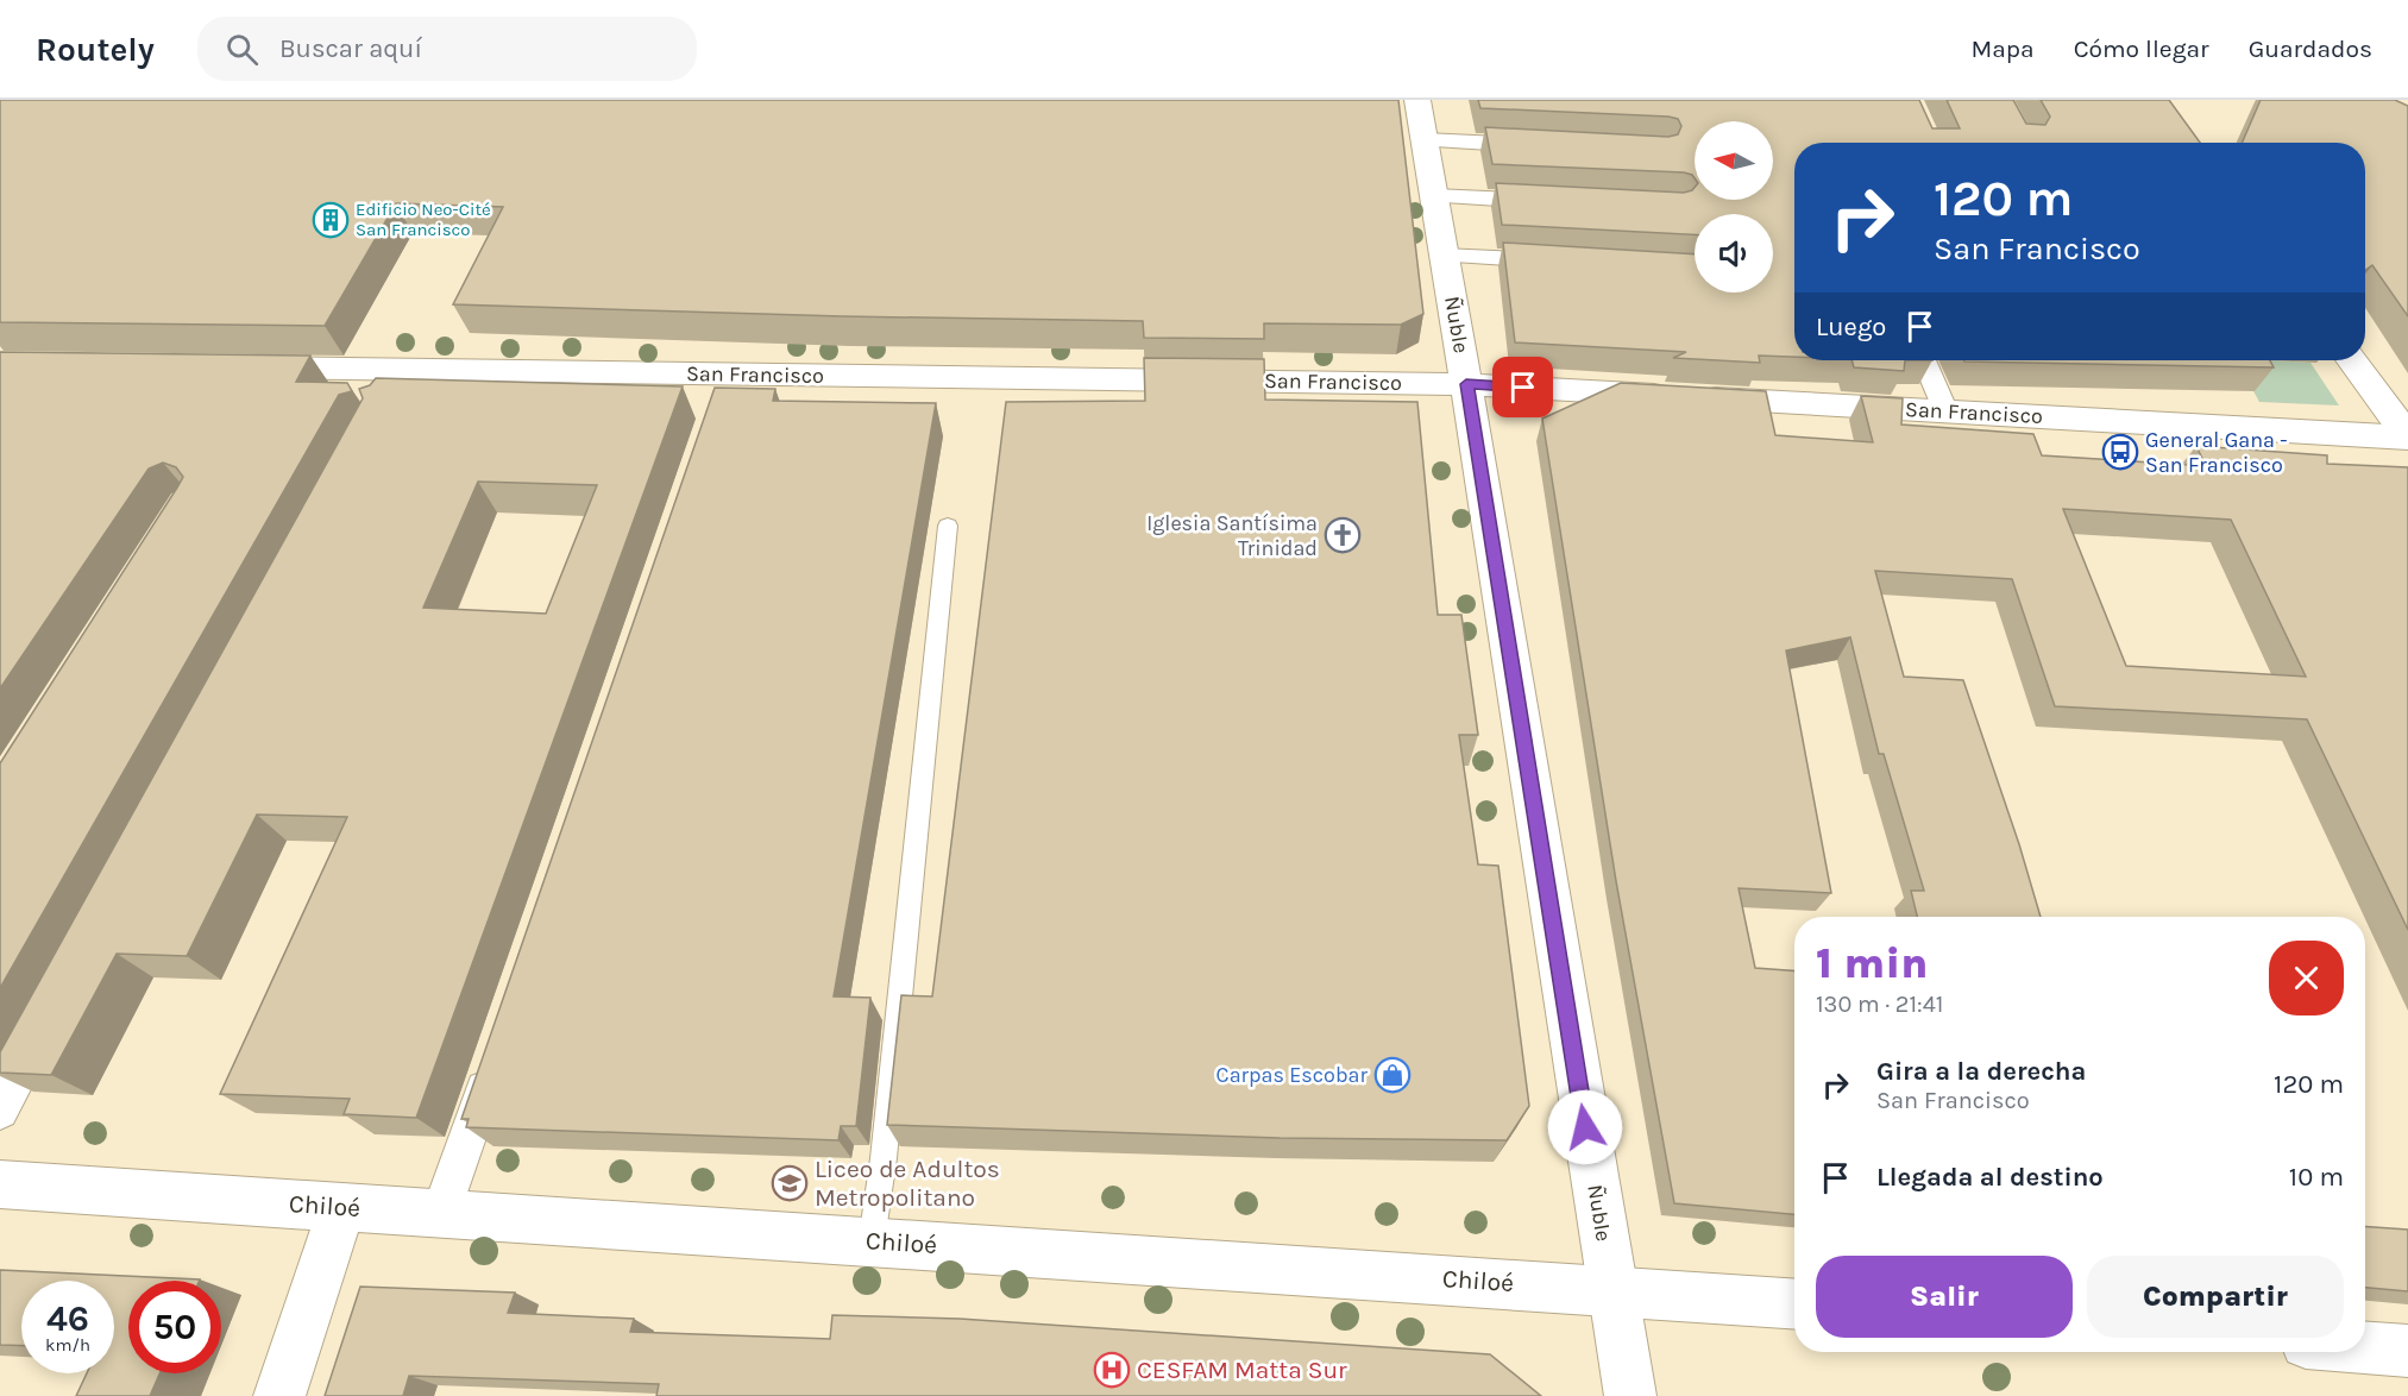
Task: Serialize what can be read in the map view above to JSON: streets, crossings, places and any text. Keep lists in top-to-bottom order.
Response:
{
  "streets": {
    "main road": ["Ñuble", "San Francisco", "Chiloé"]
  },
  "crossings": [
    ["Ñuble", "San Francisco"],
    ["Ñuble", "Chiloé"]
  ],
  "places": {
    "building": ["Edificio Neo-Cité San Francisco"],
    "bus stop": ["General Gana - San Francisco"],
    "church": ["Iglesia Santísima Trinidad"],
    "shop": ["Carpas Escobar"],
    "school or university": ["Liceo de Adultos Metropolitano"],
    "hospital": ["CESFAM Matta Sur"]
  },
  "north": "left",
  "page": {
    "header": "Routely",
    "search": "Buscar aquí",
    "nav": ["Mapa", "Cómo llegar", "Guardados"],
    "turn": ["120 m", "San Francisco"],
    "then": "Luego",
    "heading": ["1 min", "130 m · 21:41"],
    "list": [
      {
        "name": "Gira a la derecha",
        "note": "San Francisco",
        "value": "120 m"
      },
      {
        "name": "Llegada al destino",
        "value": "10 m"
      }
    ],
    "buttons": ["Salir", "Compartir"],
    "speed": "46 km/h",
    "limit": "50"
  }
}
